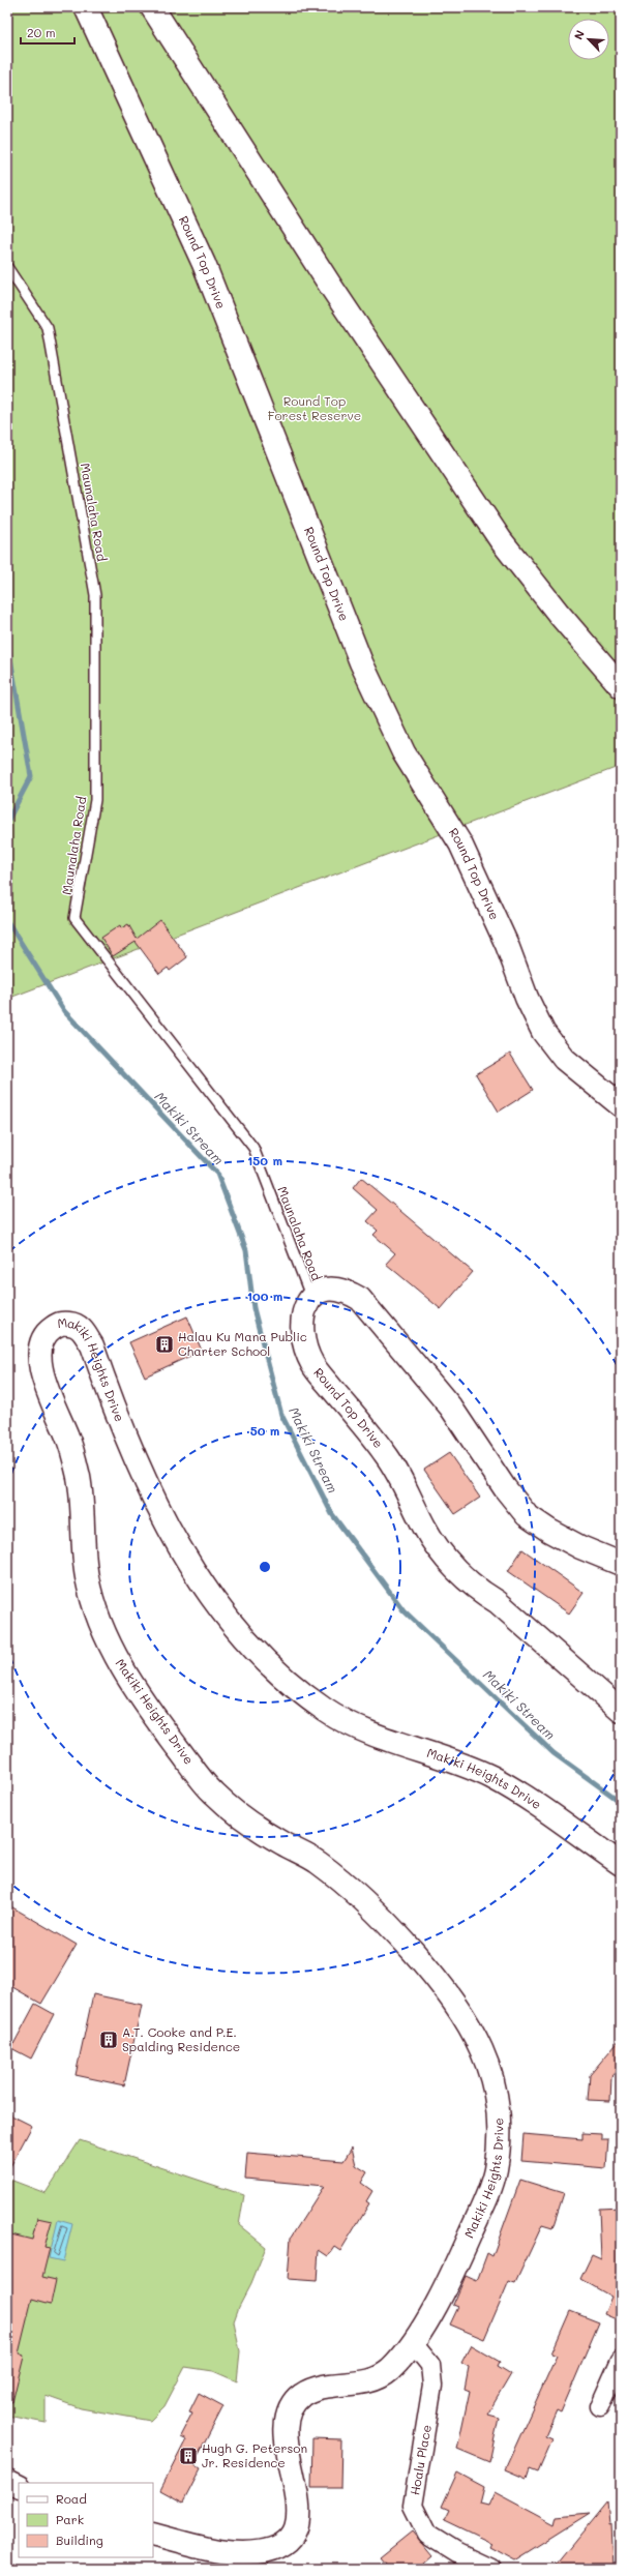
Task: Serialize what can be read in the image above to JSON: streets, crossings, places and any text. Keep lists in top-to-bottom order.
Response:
{
  "streets": {
    "street": ["Round Top Drive", "Makiki Heights Drive", "Hoalu Place"],
    "lane": ["Maunalaha Road"]
  },
  "crossings": [
    ["Round Top Drive", "Maunalaha Road"],
    ["Makiki Heights Drive", "Hoalu Place"]
  ],
  "water": ["Makiki Stream"],
  "parks": ["Round Top Forest Reserve"],
  "places": {
    "building": ["Halau Ku Mana Public Charter School", "A.T. Cooke and P.E. Spalding Residence", "Hugh G. Peterson Jr. Residence"]
  },
  "legend": ["Road", "Park", "Building"],
  "scale_bar": "20 m",
  "north": "top left",
  "rings": ["150 m", "100 m", "50 m"]
}
